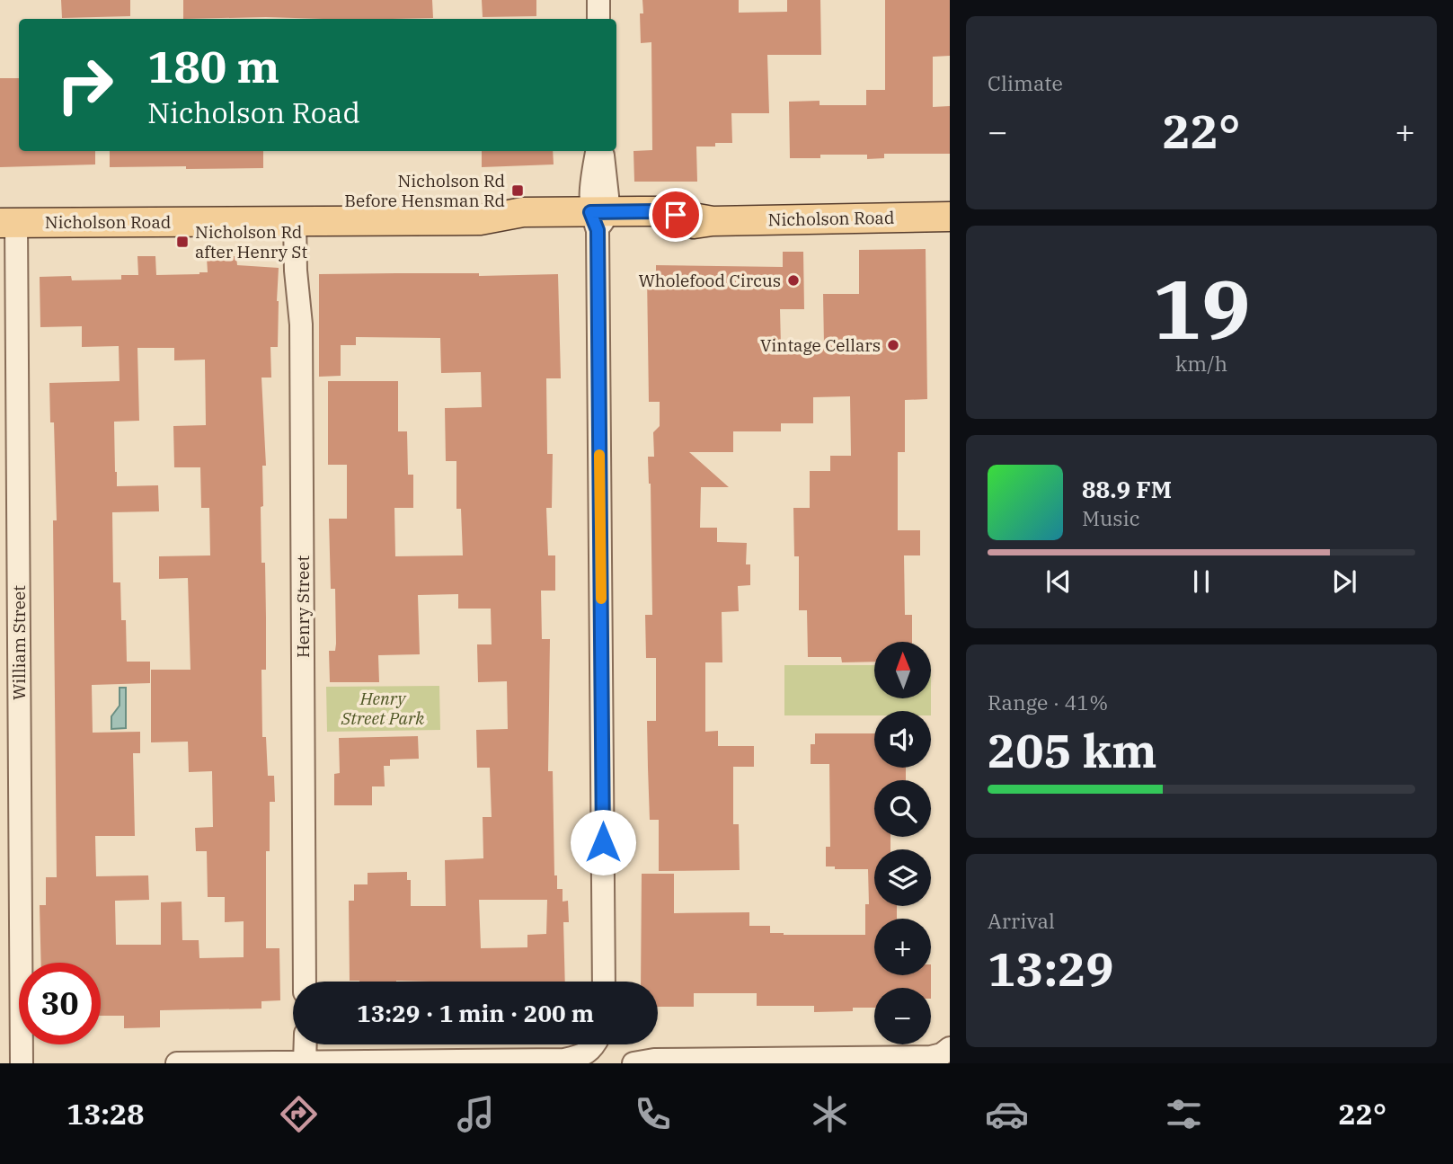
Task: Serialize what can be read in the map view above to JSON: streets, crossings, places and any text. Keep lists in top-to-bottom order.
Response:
{
  "streets": {
    "main road": ["Nicholson Road"],
    "street": ["Henry Street", "William Street"]
  },
  "crossings": [
    ["Nicholson Road", "Henry Street"],
    ["Nicholson Road", "William Street"]
  ],
  "parks": ["Henry Street Park"],
  "places": {
    "transit": ["Nicholson Rd Before Hensman Rd", "Nicholson Rd after Henry St"],
    "other": ["Wholefood Circus", "Vintage Cellars"]
  },
  "north": "top",
  "page": {
    "tile": [
      "Climate",
      ["19", "km/h"],
      ["Range · 41%", "205 km"],
      ["Arrival", "13:29"]
    ],
    "turn": ["180 m", "Nicholson Road"],
    "heat": ["−", "22°", "+"],
    "song": ["88.9 FM", "Music"],
    "map_buttons": ["+", "−"],
    "limit": "30",
    "trip": "13:29 · 1 min · 200 m",
    "tabs": ["13:28", "22°"]
  }
}
